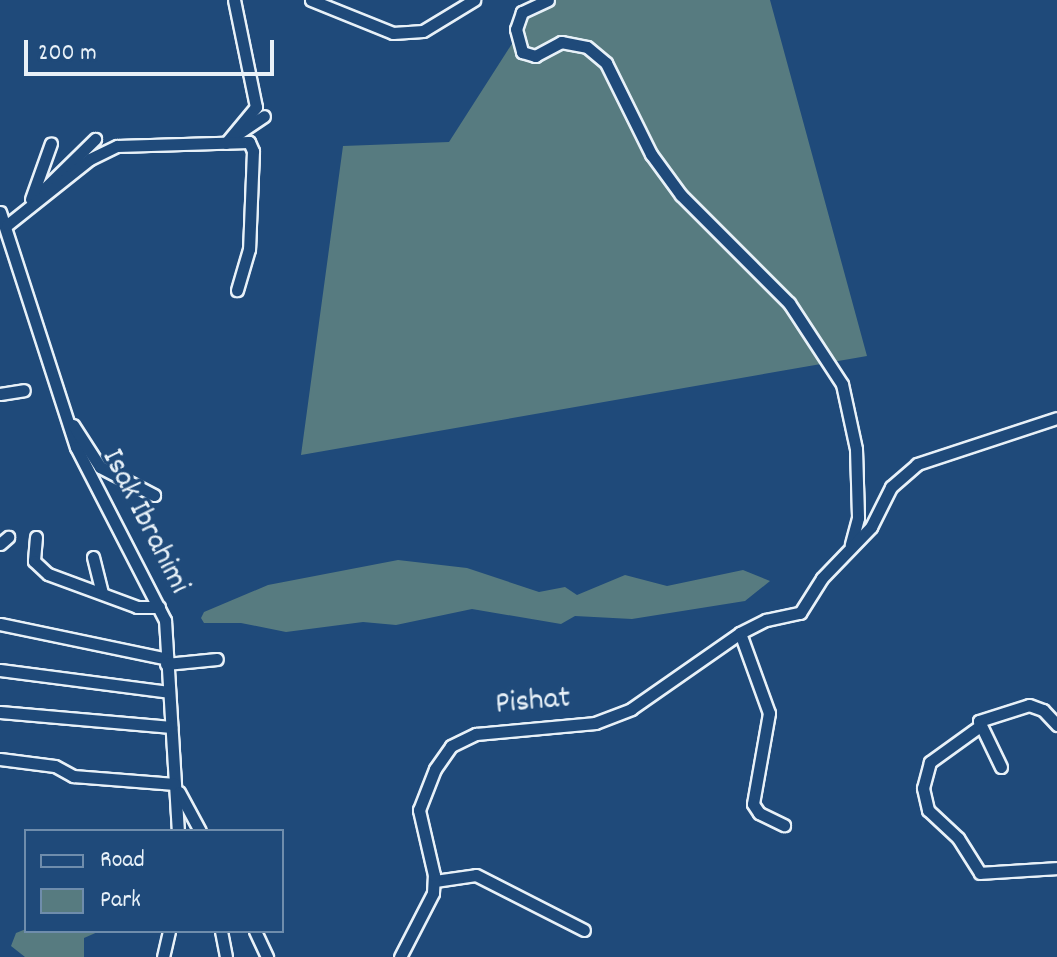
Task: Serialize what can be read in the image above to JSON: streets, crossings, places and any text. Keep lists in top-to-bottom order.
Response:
{
  "streets": {
    "street": ["Isak Ibrahimi", "Pishat"]
  },
  "legend": ["Road", "Park"],
  "scale_bar": "200 m"
}
